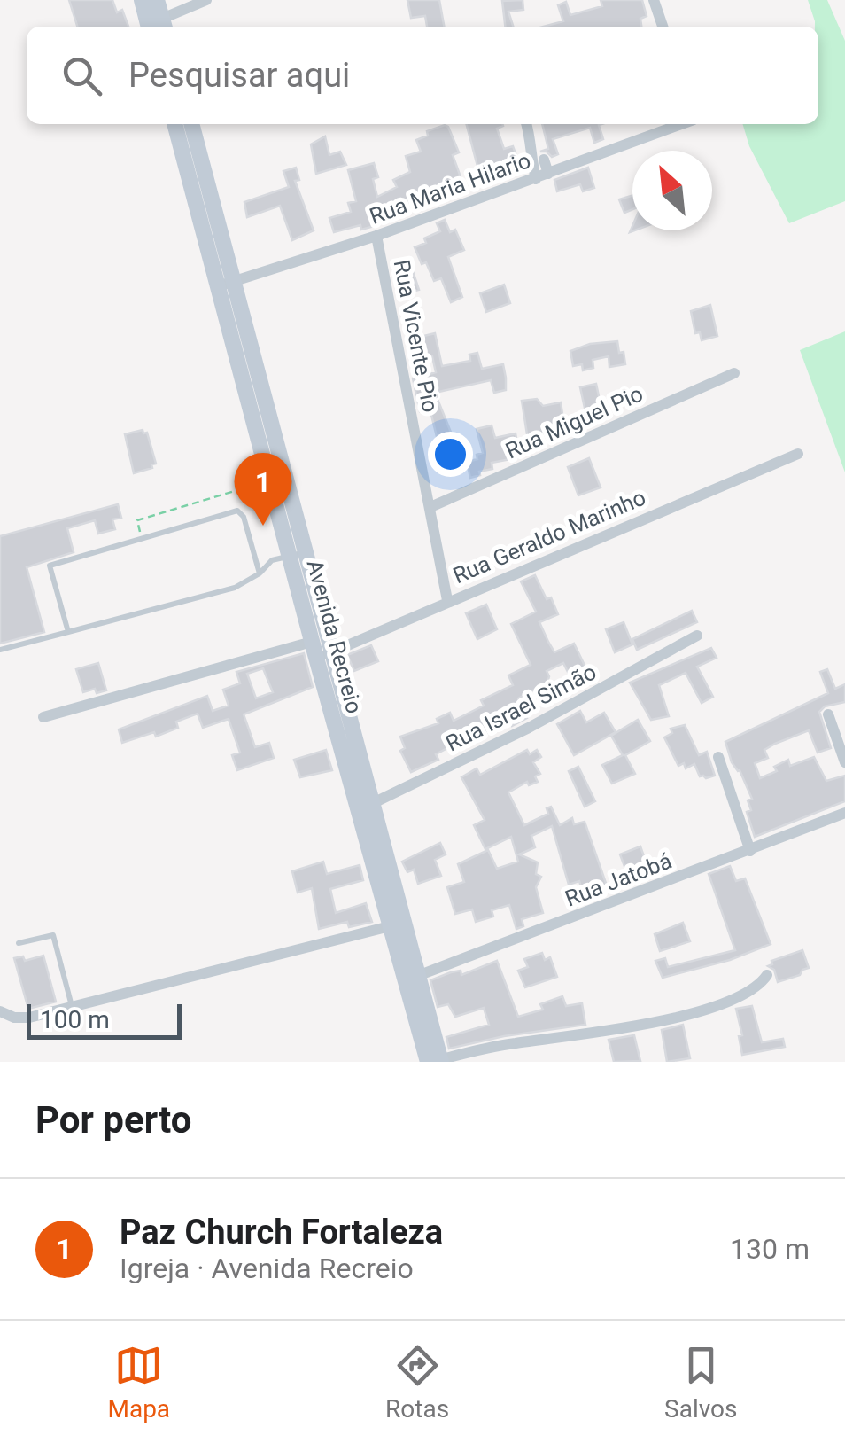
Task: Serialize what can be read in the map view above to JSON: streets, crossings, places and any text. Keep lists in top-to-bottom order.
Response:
{
  "streets": {
    "main road": ["Avenida Recreio"],
    "street": [
      "Rua Maria Hilario",
      "Rua Vicente Pio",
      "Rua Miguel Pio",
      "Rua Geraldo Marinho",
      "Rua Israel Simão",
      "Rua Jatobá"
    ]
  },
  "crossings": [
    ["Rua Maria Hilario", "Rua Vicente Pio"],
    ["Rua Maria Hilario", "Avenida Recreio"],
    ["Rua Vicente Pio", "Rua Miguel Pio"],
    ["Rua Vicente Pio", "Rua Geraldo Marinho"],
    ["Rua Geraldo Marinho", "Avenida Recreio"],
    ["Avenida Recreio", "Rua Israel Simão"],
    ["Avenida Recreio", "Rua Jatobá"]
  ],
  "scale_bar": "100 m",
  "north": "top left",
  "page": {
    "search": "Pesquisar aqui",
    "pins": "1",
    "scale": "100 m",
    "heading": "Por perto",
    "list": [
      {
        "mark": "1",
        "name": "Paz Church Fortaleza",
        "note": "Igreja · Avenida Recreio",
        "value": "130 m"
      }
    ],
    "nav": ["Mapa", "Rotas", "Salvos"]
  }
}
